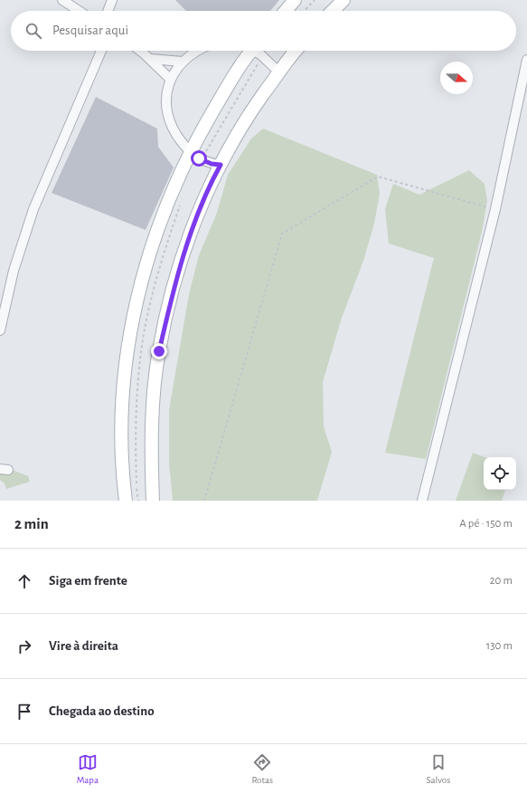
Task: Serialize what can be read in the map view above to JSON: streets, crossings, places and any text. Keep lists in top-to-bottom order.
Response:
{
  "north": "right",
  "page": {
    "search": "Pesquisar aqui",
    "heading": ["2 min", "A pé · 150 m"],
    "list": [
      ["Siga em frente", "20 m"],
      ["Vire à direita", "130 m"],
      "Chegada ao destino"
    ],
    "nav": ["Mapa", "Rotas", "Salvos"]
  }
}
